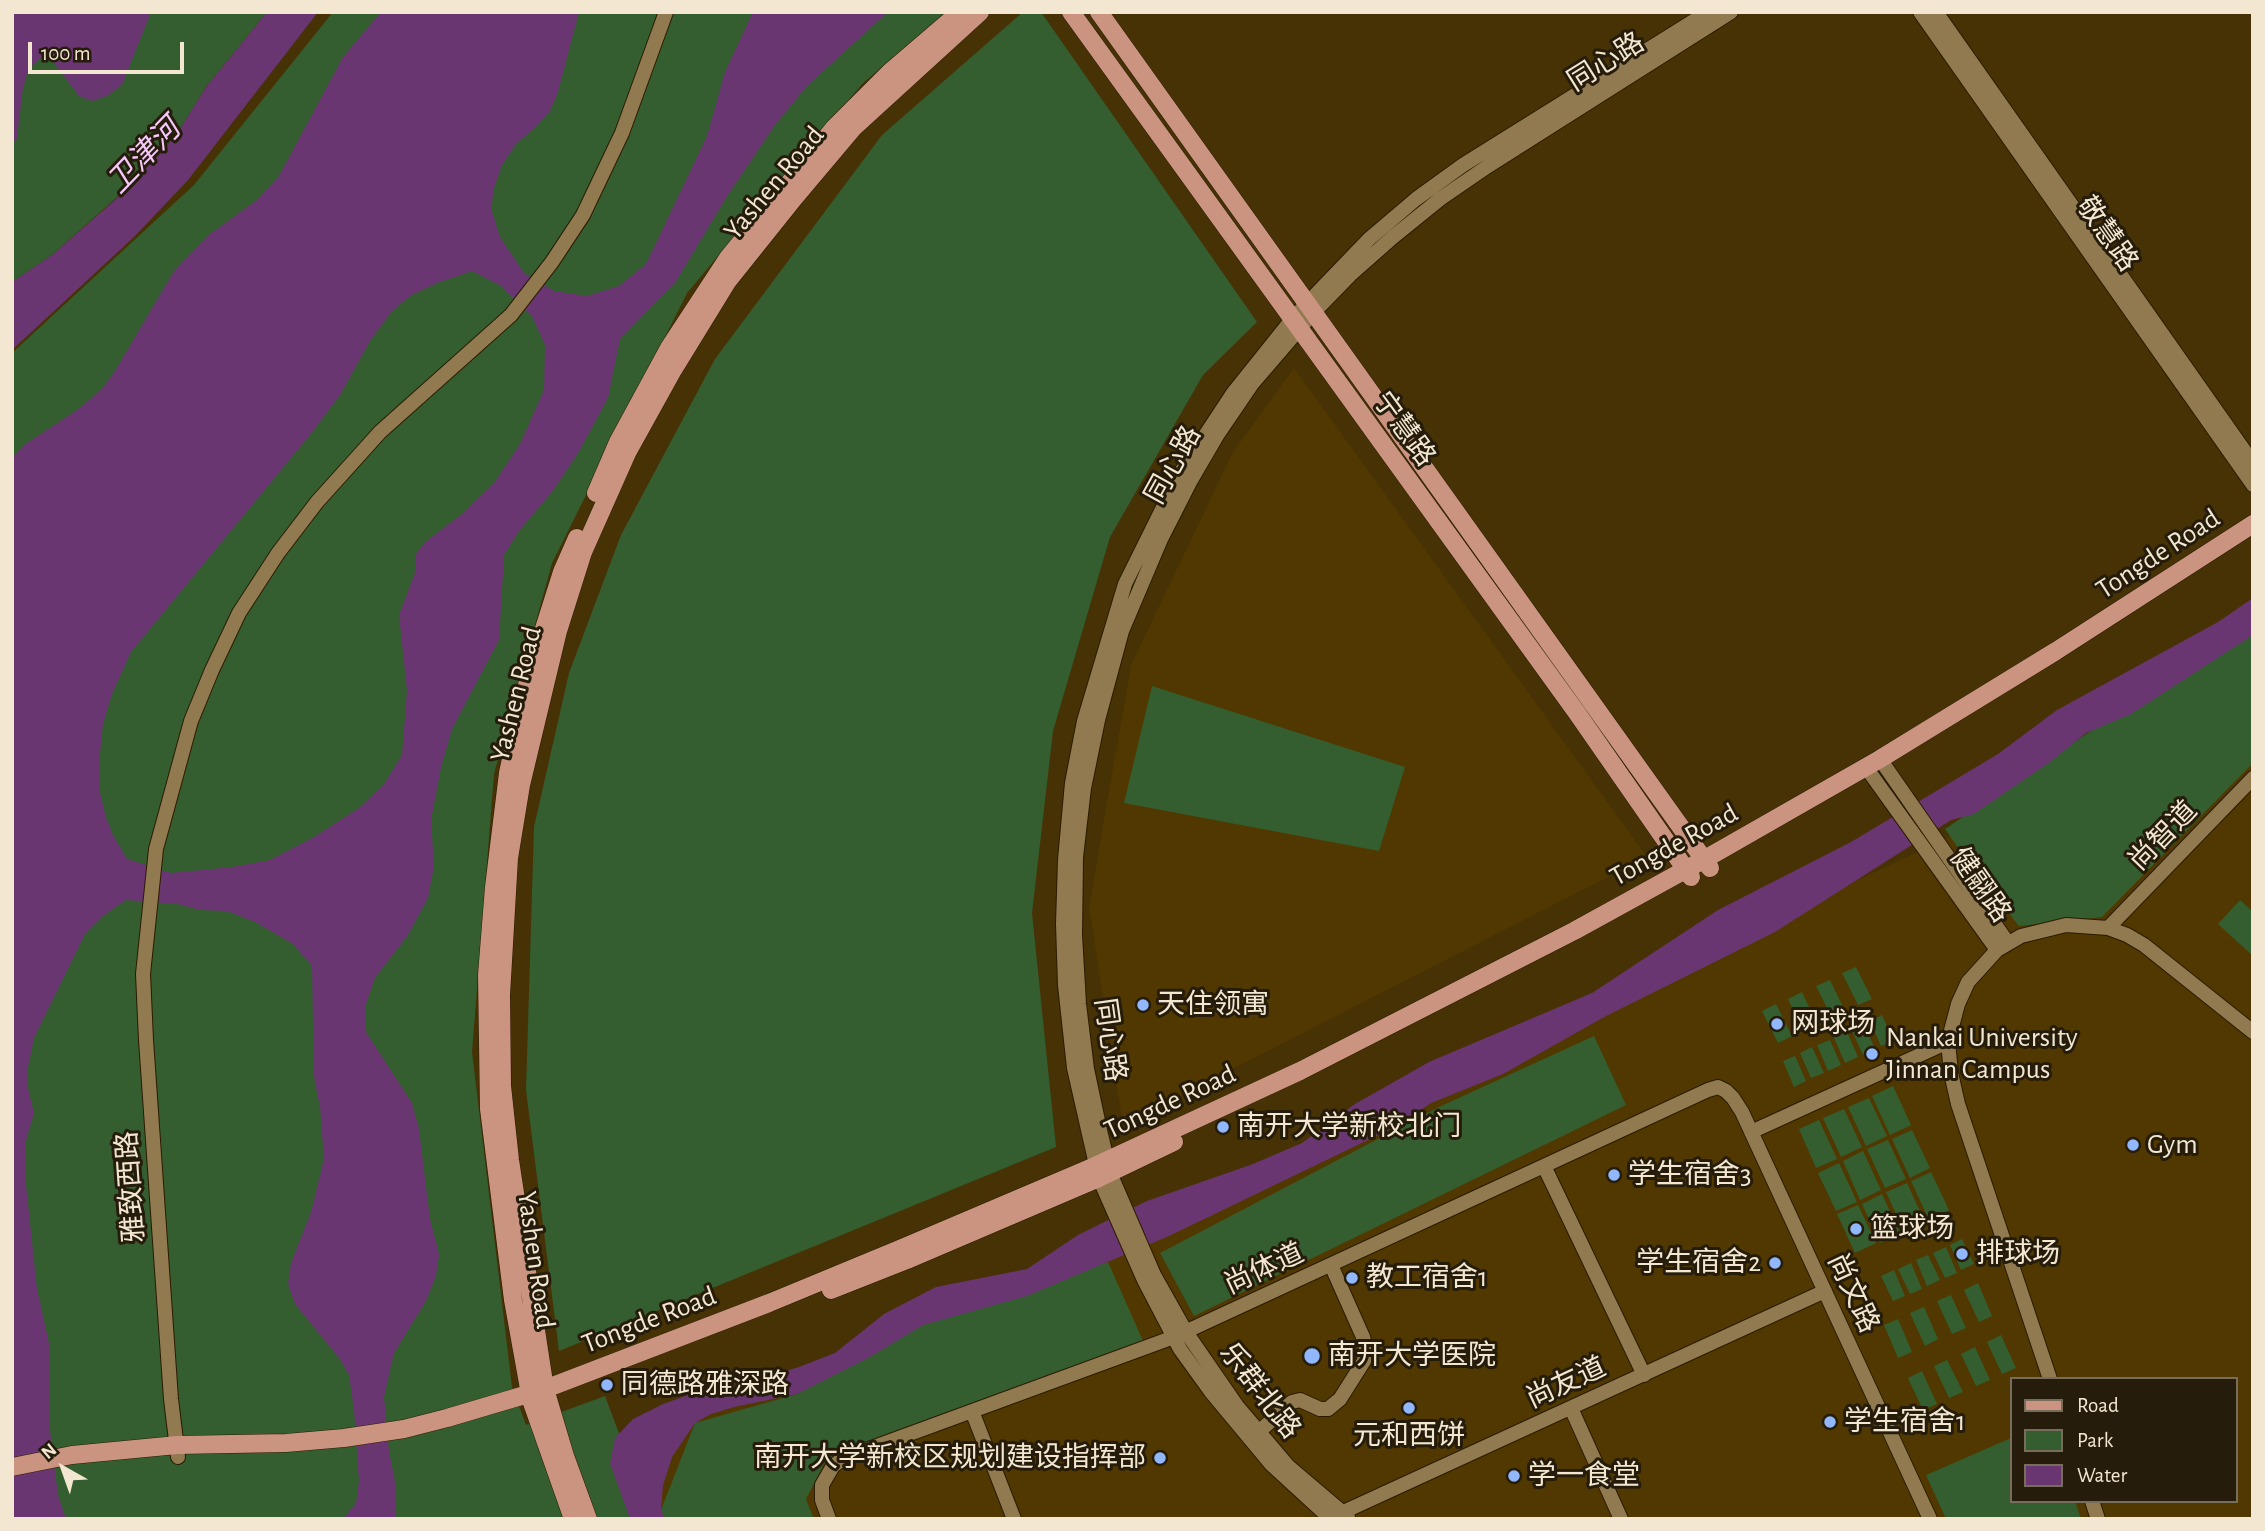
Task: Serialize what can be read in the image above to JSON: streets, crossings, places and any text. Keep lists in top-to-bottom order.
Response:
{
  "streets": {
    "main road": ["Yashen Road", "宁慧路", "Tongde Road"],
    "street": [
      "同心路",
      "敬慧路",
      "尚智道",
      "健翮路",
      "雅致西路",
      "尚体道",
      "尚文路",
      "尚友道",
      "乐群北路"
    ]
  },
  "crossings": [
    ["同心路", "宁慧路"],
    ["同心路", "Tongde Road"],
    ["同心路", "乐群北路"],
    ["Yashen Road", "Tongde Road"],
    ["宁慧路", "Tongde Road"],
    ["Tongde Road", "健翮路"],
    ["Tongde Road", "雅致西路"],
    ["Tongde Road", "乐群北路"],
    ["尚体道", "尚文路"],
    ["尚体道", "乐群北路"],
    ["尚文路", "尚友道"],
    ["尚友道", "乐群北路"]
  ],
  "water": ["卫津河"],
  "places": [
    "天住领寓",
    "网球场",
    "Nankai University Jinnan Campus",
    "南开大学新校北门",
    "Gym",
    "学生宿舍3",
    "篮球场",
    "排球场",
    "学生宿舍2",
    "教工宿舍1",
    "南开大学医院",
    "同德路雅深路",
    "元和西饼",
    "学生宿舍1",
    "南开大学新校区规划建设指挥部",
    "学一食堂"
  ],
  "legend": ["Road", "Park", "Water"],
  "scale_bar": "100 m",
  "north": "top left"
}
